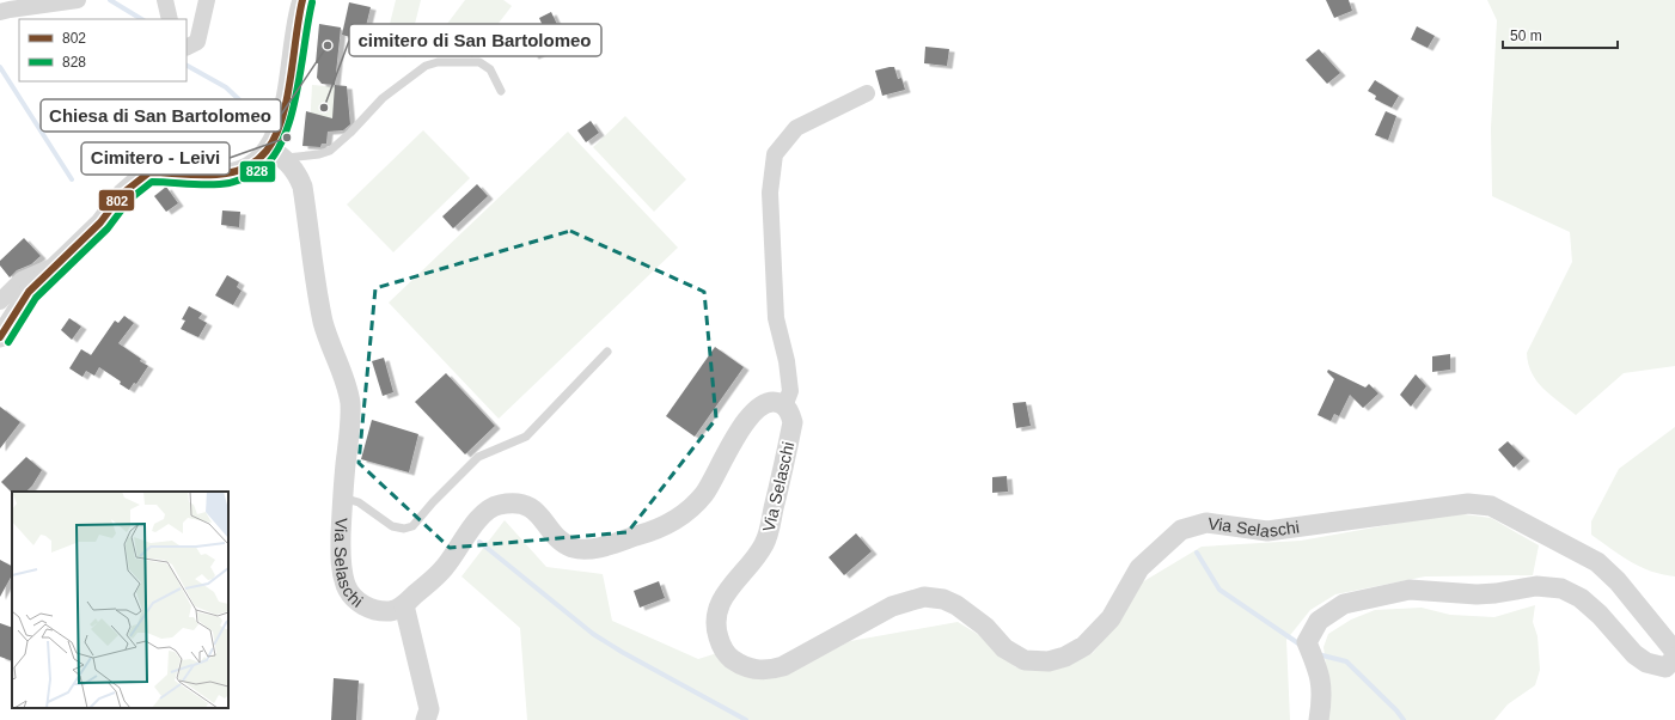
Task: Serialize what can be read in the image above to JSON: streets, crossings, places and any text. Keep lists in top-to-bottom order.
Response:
{
  "streets": {
    "street": ["Via Selaschi"]
  },
  "places": ["Chiesa di San Bartolomeo", "cimitero di San Bartolomeo", "Cimitero - Leivi"],
  "lines": ["transit line 802", "transit line 828"],
  "legend": ["802", "828"],
  "scale_bar": "50 m"
}
